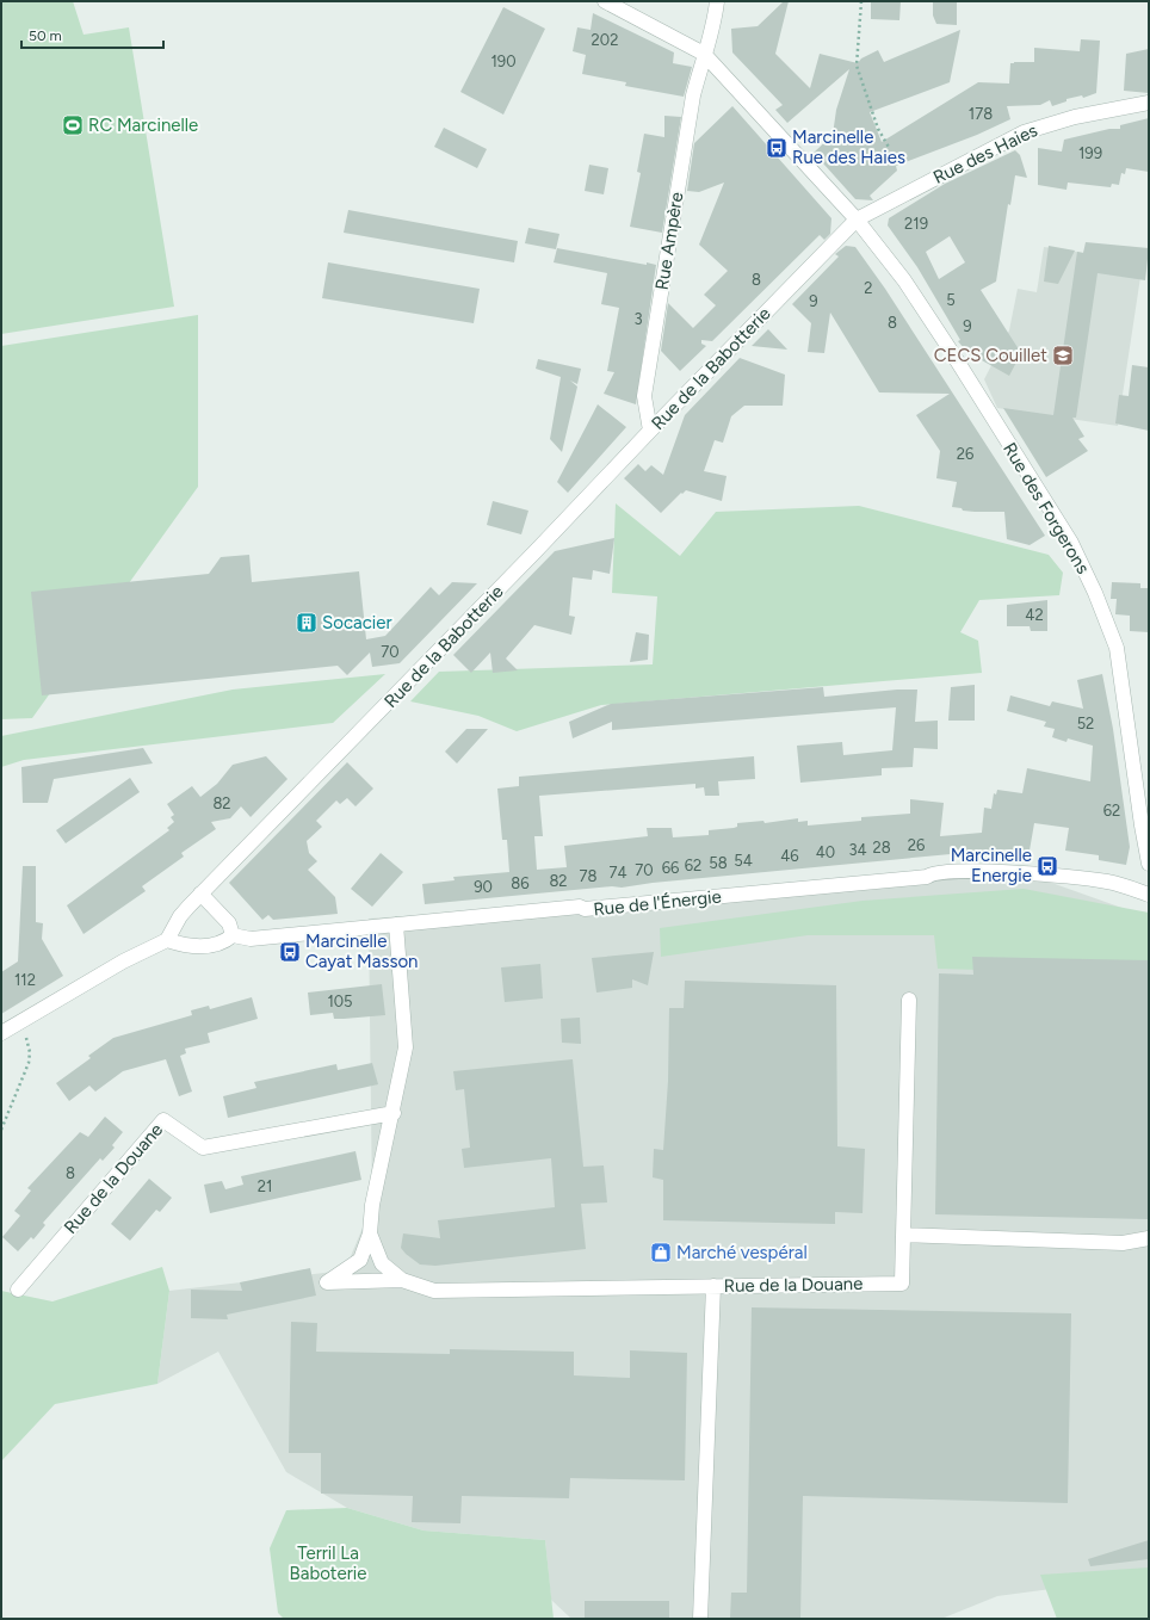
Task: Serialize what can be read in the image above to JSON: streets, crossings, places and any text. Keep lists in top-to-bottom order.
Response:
{
  "streets": {
    "street": [
      "Rue des Haies",
      "Rue Ampère",
      "Rue de la Babotterie",
      "Rue des Forgerons",
      "Rue de l'Énergie",
      "Rue de la Douane"
    ]
  },
  "crossings": [
    ["Rue des Haies", "Rue de la Babotterie"],
    ["Rue des Haies", "Rue des Forgerons"],
    ["Rue Ampère", "Rue de la Babotterie"],
    ["Rue Ampère", "Rue des Forgerons"],
    ["Rue de la Babotterie", "Rue des Forgerons"],
    ["Rue de la Babotterie", "Rue de l'Énergie"],
    ["Rue de l'Énergie", "Rue de la Douane"]
  ],
  "parks": ["Terril La Baboterie"],
  "places": {
    "sports": ["RC Marcinelle"],
    "bus stop": ["Marcinelle Rue des Haies", "Marcinelle Energie", "Marcinelle Cayat Masson"],
    "school or university": ["CECS Couillet"],
    "building": ["Socacier"],
    "shop": ["Marché vespéral"]
  },
  "house_numbers": [
    "202",
    "190",
    "178",
    "199",
    "219",
    "8",
    "2",
    "5",
    "9",
    "3",
    "8",
    "9",
    "26",
    "42",
    "70",
    "52",
    "82",
    "62",
    "26",
    "28",
    "34",
    "40",
    "46",
    "54",
    "58",
    "62",
    "66",
    "70",
    "74",
    "78",
    "82",
    "86",
    "90",
    "112",
    "105",
    "8",
    "21"
  ],
  "scale_bar": "50 m"
}
